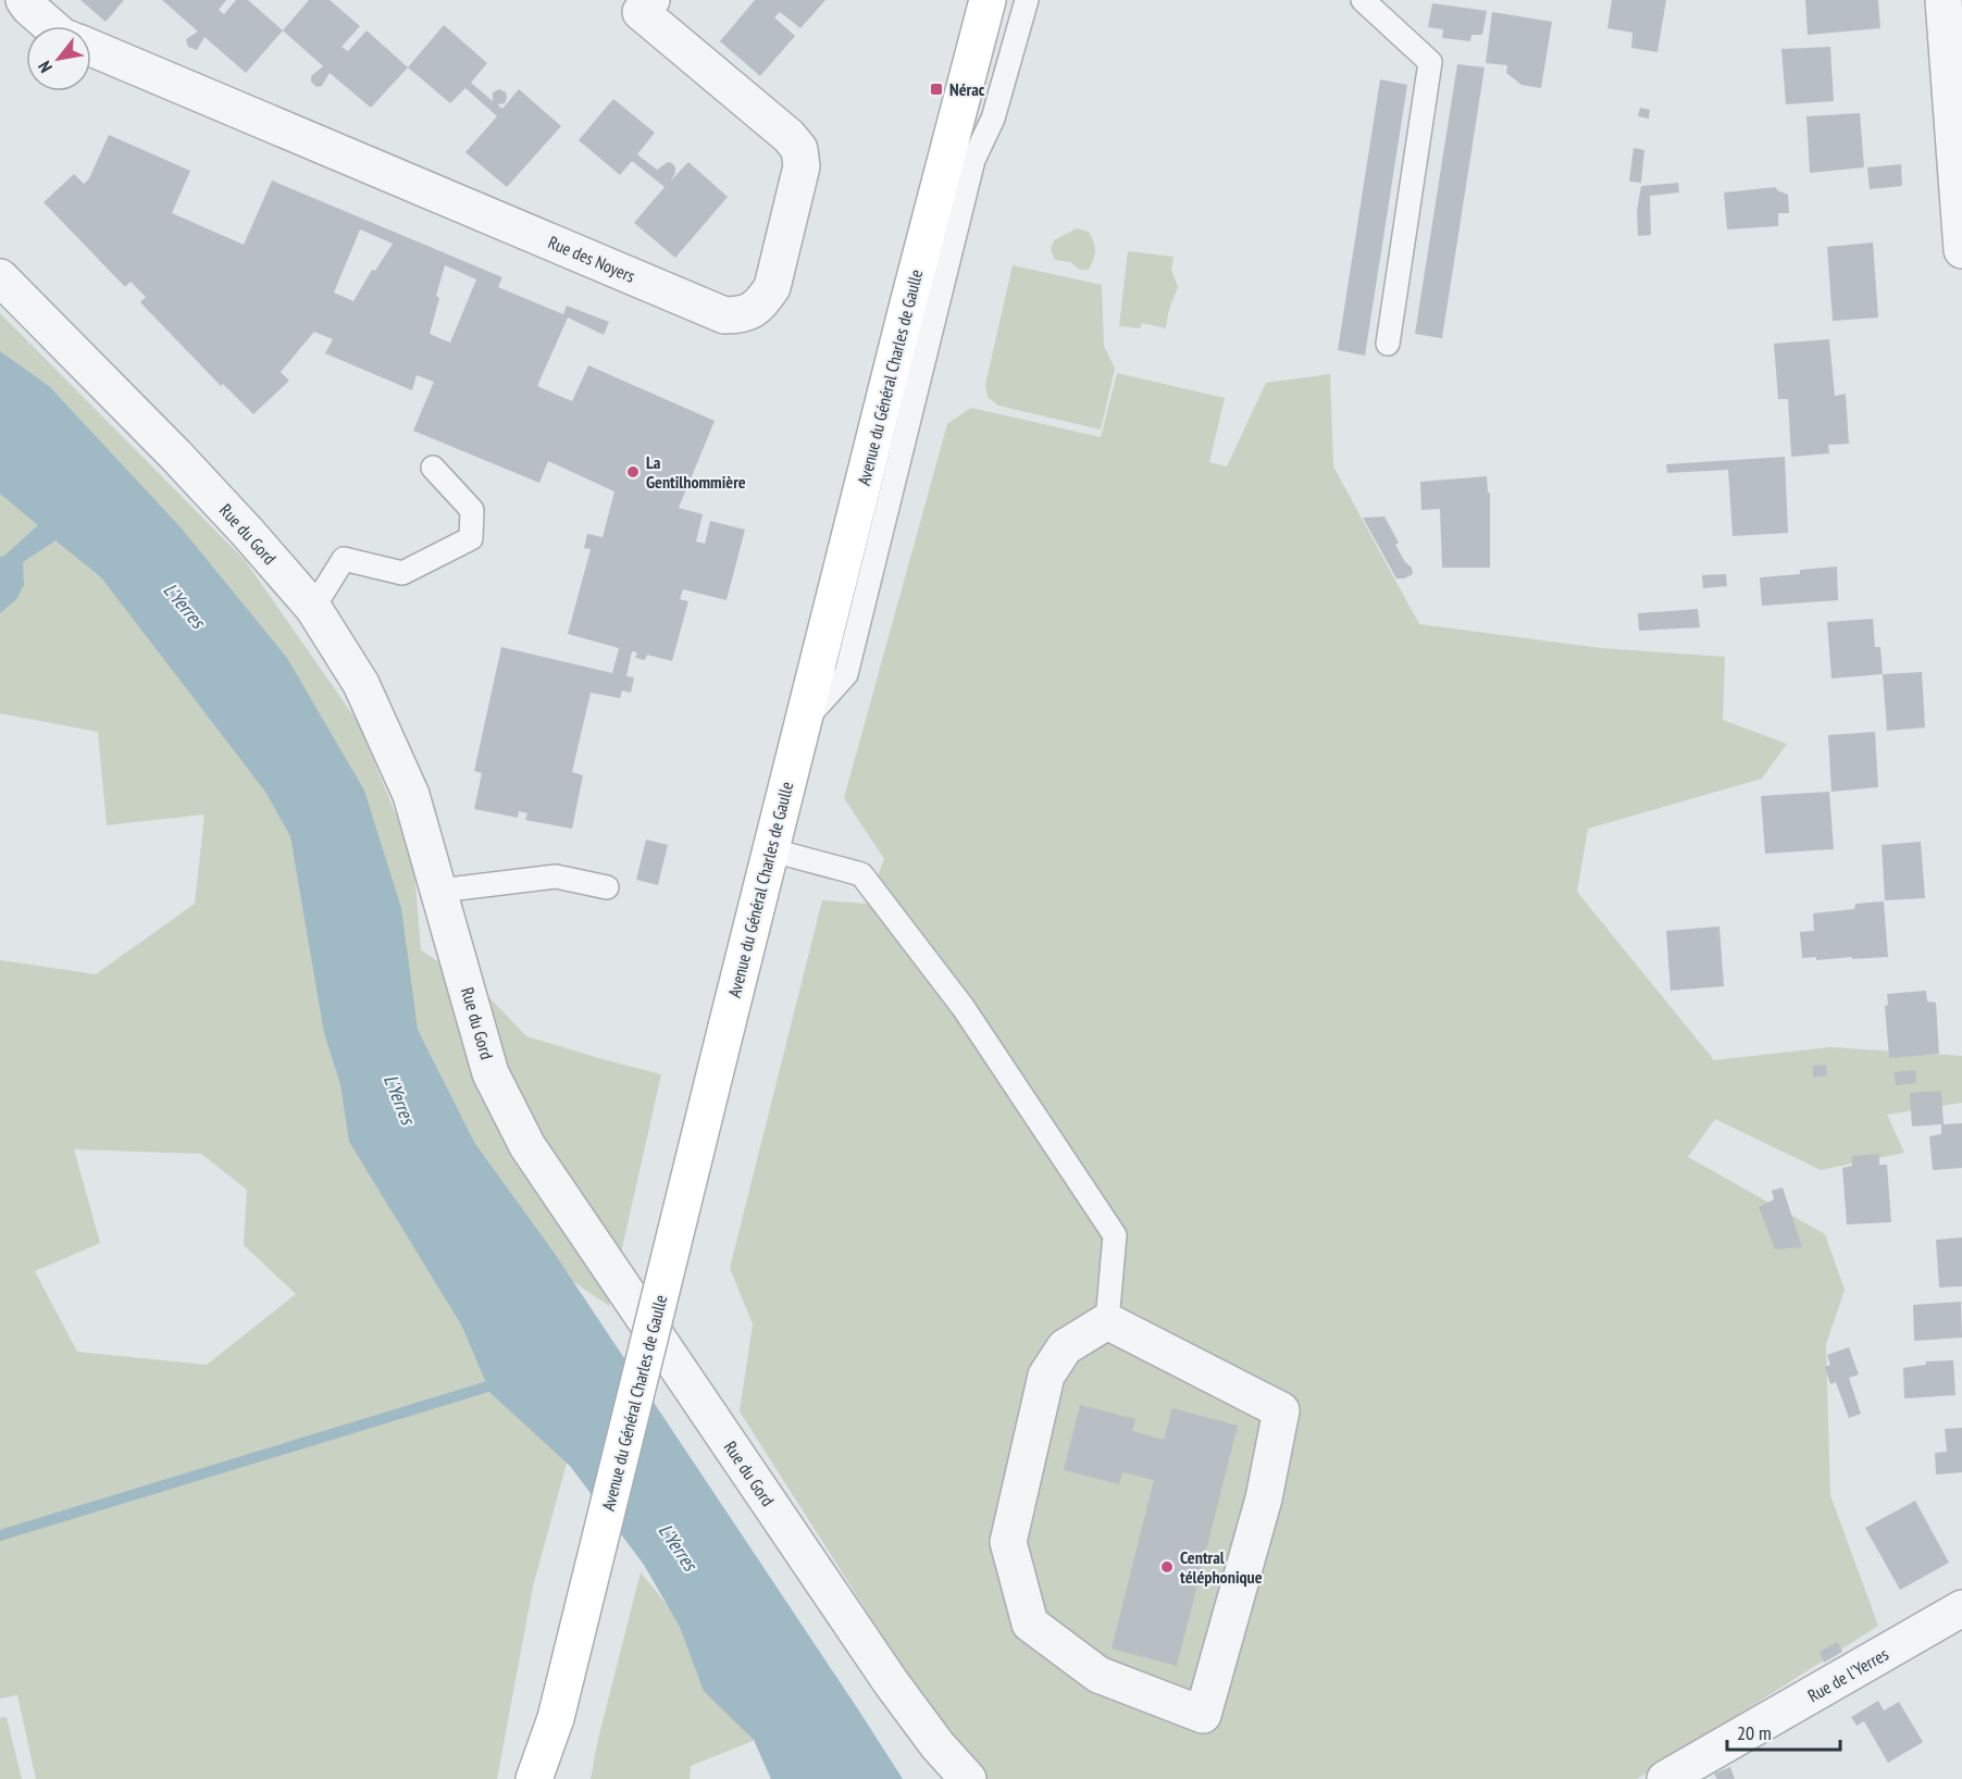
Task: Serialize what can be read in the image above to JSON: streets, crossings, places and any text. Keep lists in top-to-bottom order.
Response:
{
  "streets": {
    "main road": ["Avenue du Général Charles de Gaulle"],
    "street": ["Rue des Noyers", "Rue du Gord", "Rue de l'Yerres"]
  },
  "water": ["L'Yerres"],
  "places": {
    "transit": ["Nérac"],
    "other": ["La Gentilhommière", "Central téléphonique"]
  },
  "scale_bar": "20 m",
  "north": "bottom left"
}
